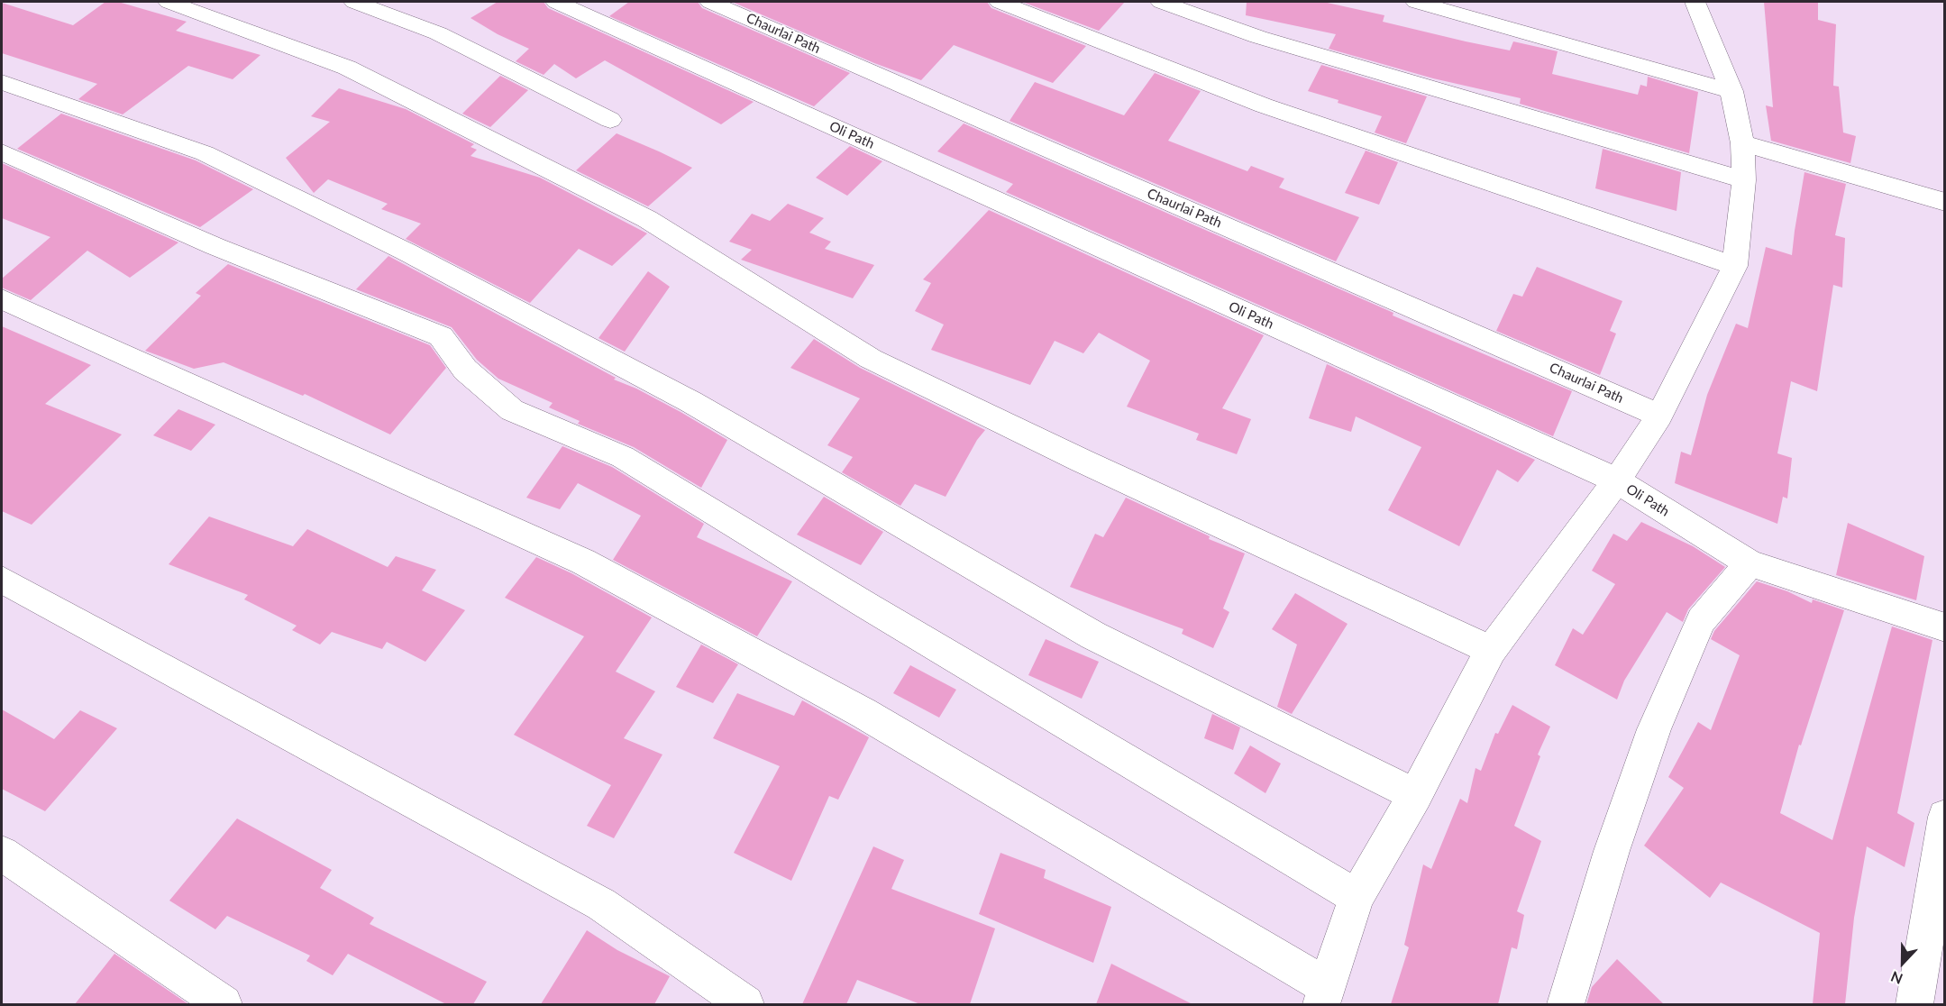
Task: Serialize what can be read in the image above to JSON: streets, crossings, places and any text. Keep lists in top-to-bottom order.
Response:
{
  "streets": {
    "street": ["Chaurlai Path", "Oli Path"]
  },
  "north": "bottom"
}
